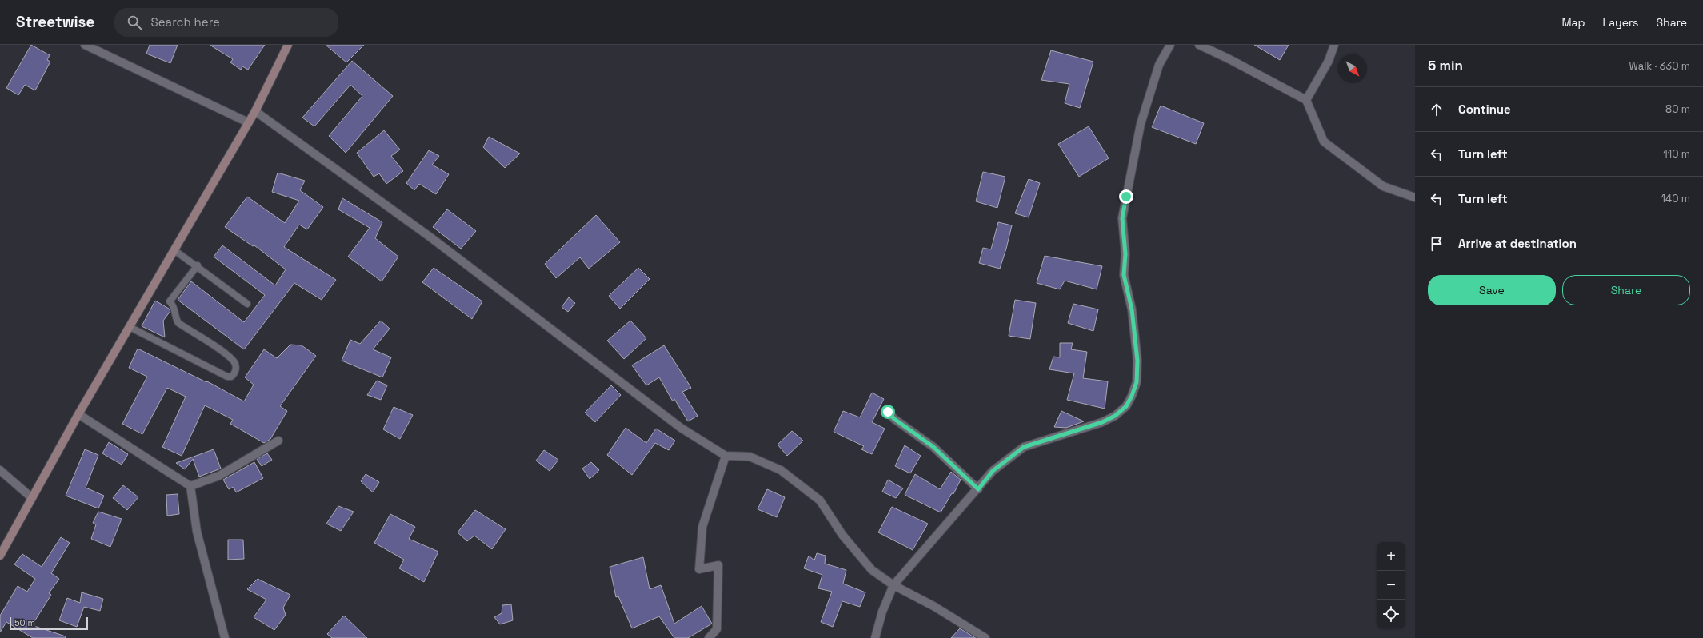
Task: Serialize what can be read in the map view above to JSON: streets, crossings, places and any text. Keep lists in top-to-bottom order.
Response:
{
  "scale_bar": "50 m",
  "north": "bottom right",
  "page": {
    "header": "Streetwise",
    "search": "Search here",
    "nav": ["Map", "Layers", "Share"],
    "heading": ["5 min", "Walk · 330 m"],
    "list": [
      ["Continue", "80 m"],
      ["Turn left", "110 m"],
      ["Turn left", "140 m"],
      "Arrive at destination"
    ],
    "buttons": ["Save", "Share"],
    "map_buttons": ["+", "−"],
    "scale": "50 m"
  }
}
